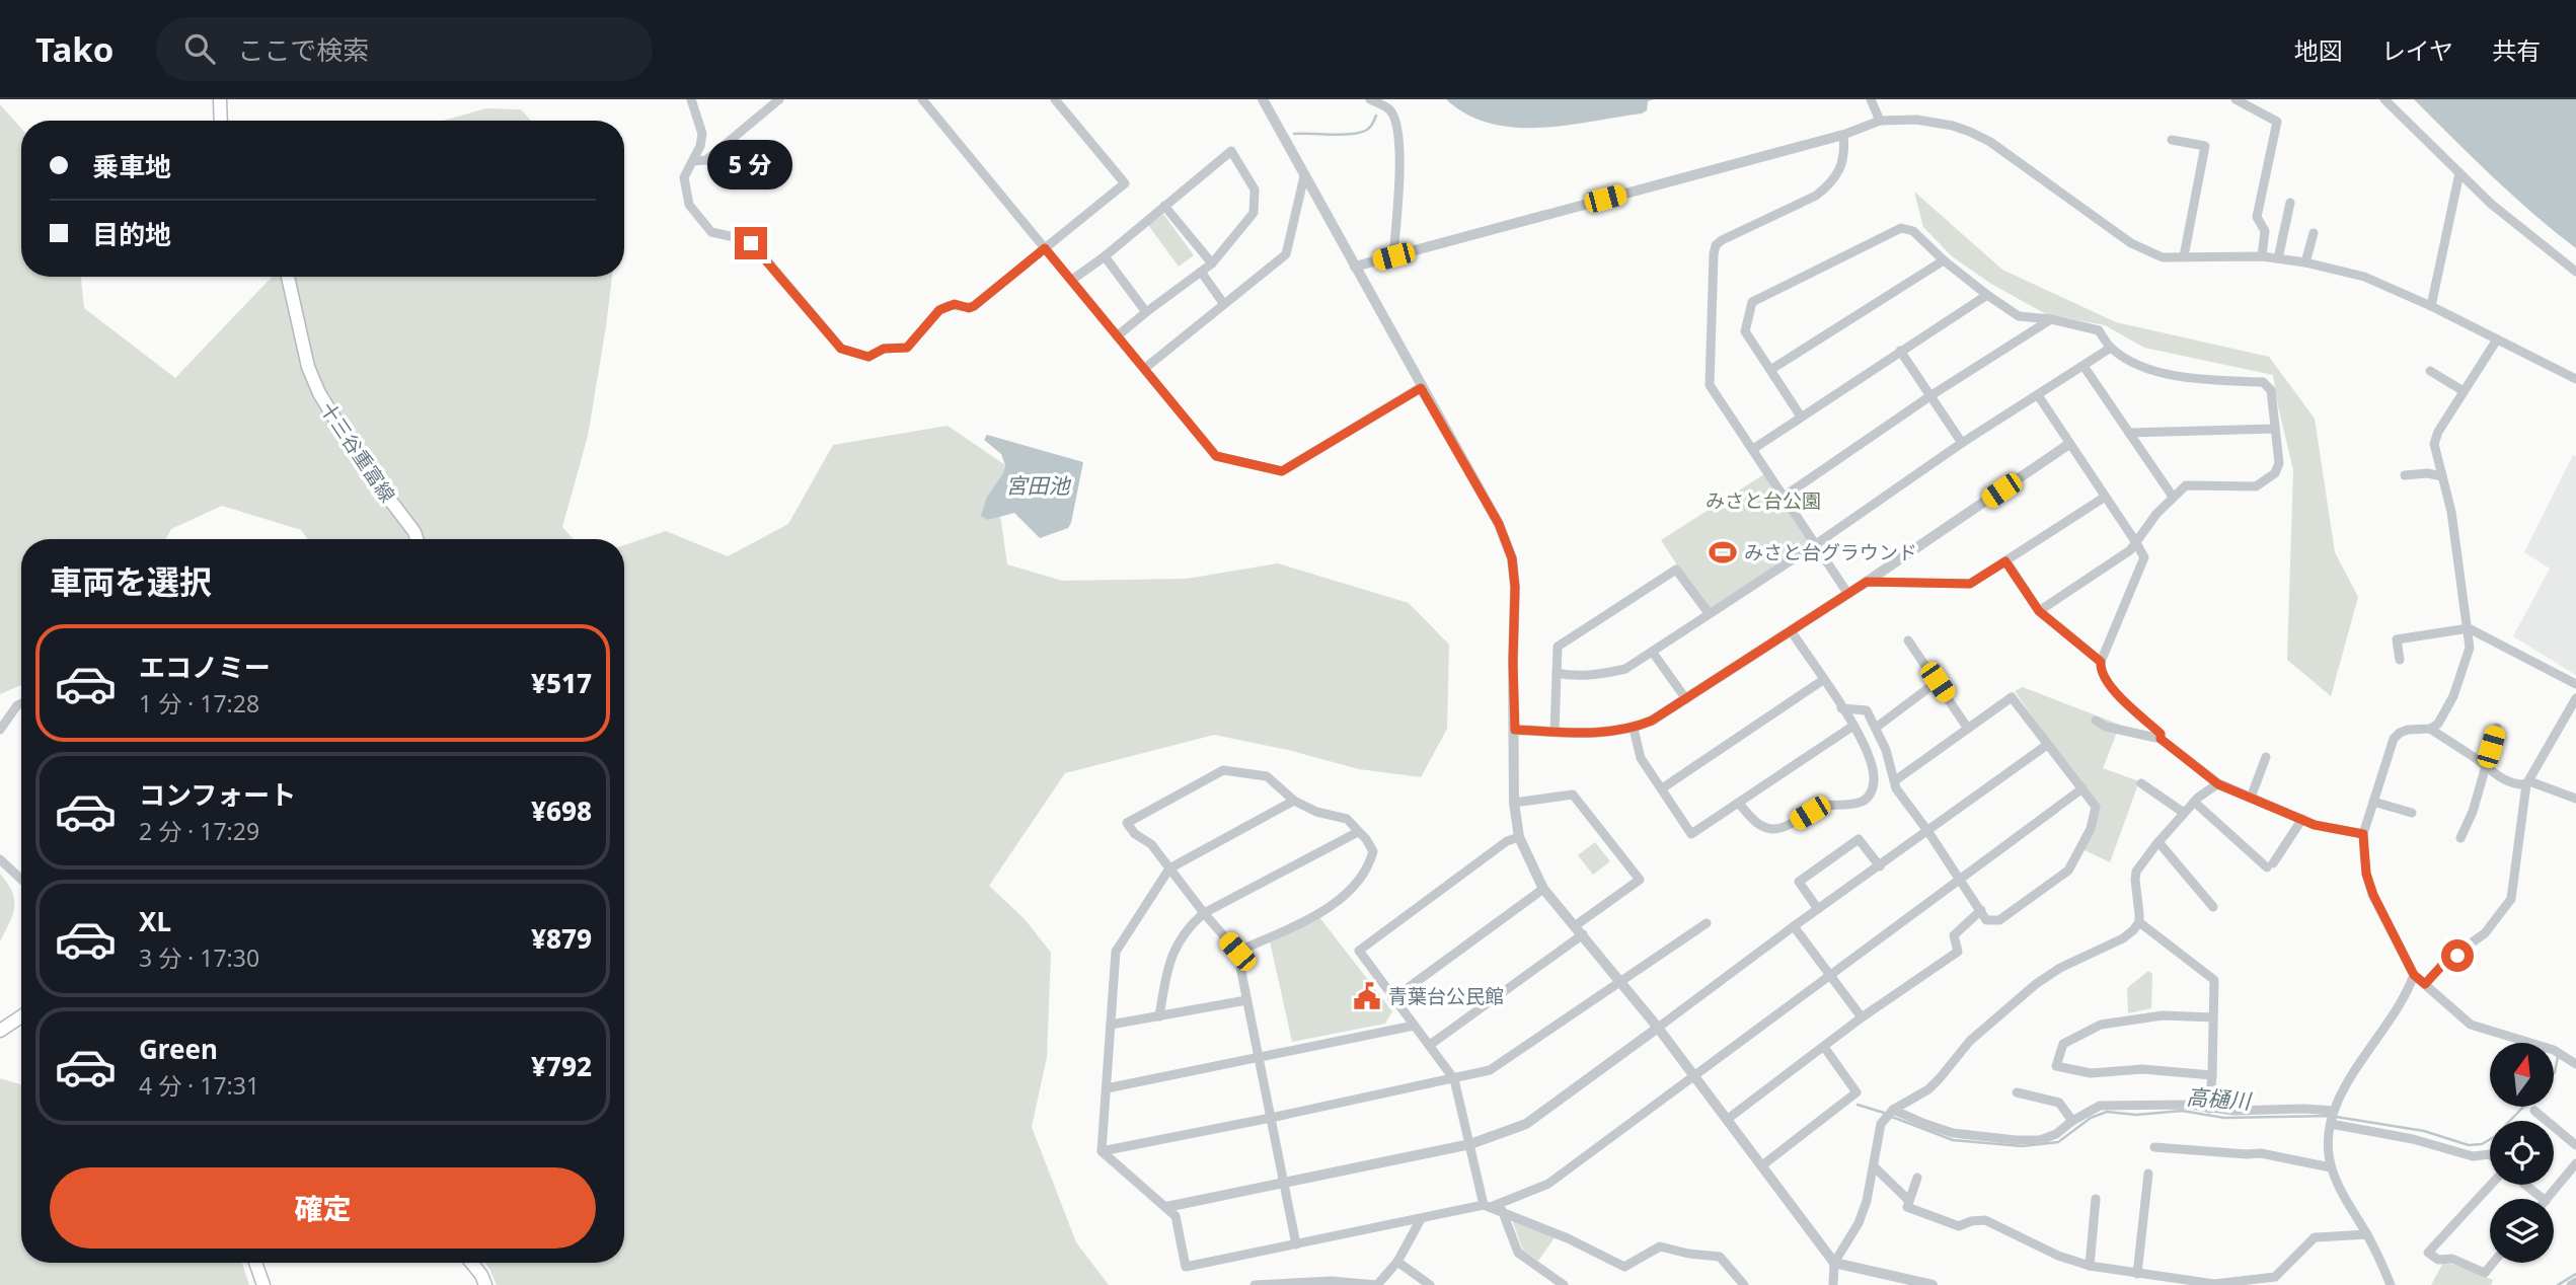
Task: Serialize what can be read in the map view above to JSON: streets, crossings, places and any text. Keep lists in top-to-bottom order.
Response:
{
  "streets": {
    "main road": ["十三谷重富線"]
  },
  "water": ["宮田池", "高樋川"],
  "parks": ["みさと台公園"],
  "places": {
    "sports": ["みさと台グラウンド"],
    "public building": ["青葉台公民館"]
  },
  "north": "top",
  "page": {
    "header": "Tako",
    "search": "ここで検索",
    "nav": ["地図", "レイヤ", "共有"],
    "banner": ["乗車地", "目的地"],
    "bubble": "5 分",
    "heading": "車両を選択",
    "list": [
      {
        "name": "エコノミー",
        "note": "1 分 · 17:28",
        "value": "¥517"
      },
      {
        "name": "コンフォート",
        "note": "2 分 · 17:29",
        "value": "¥698"
      },
      {
        "name": "XL",
        "note": "3 分 · 17:30",
        "value": "¥879"
      },
      {
        "name": "Green",
        "note": "4 分 · 17:31",
        "value": "¥792"
      }
    ],
    "buttons": "確定"
  }
}
